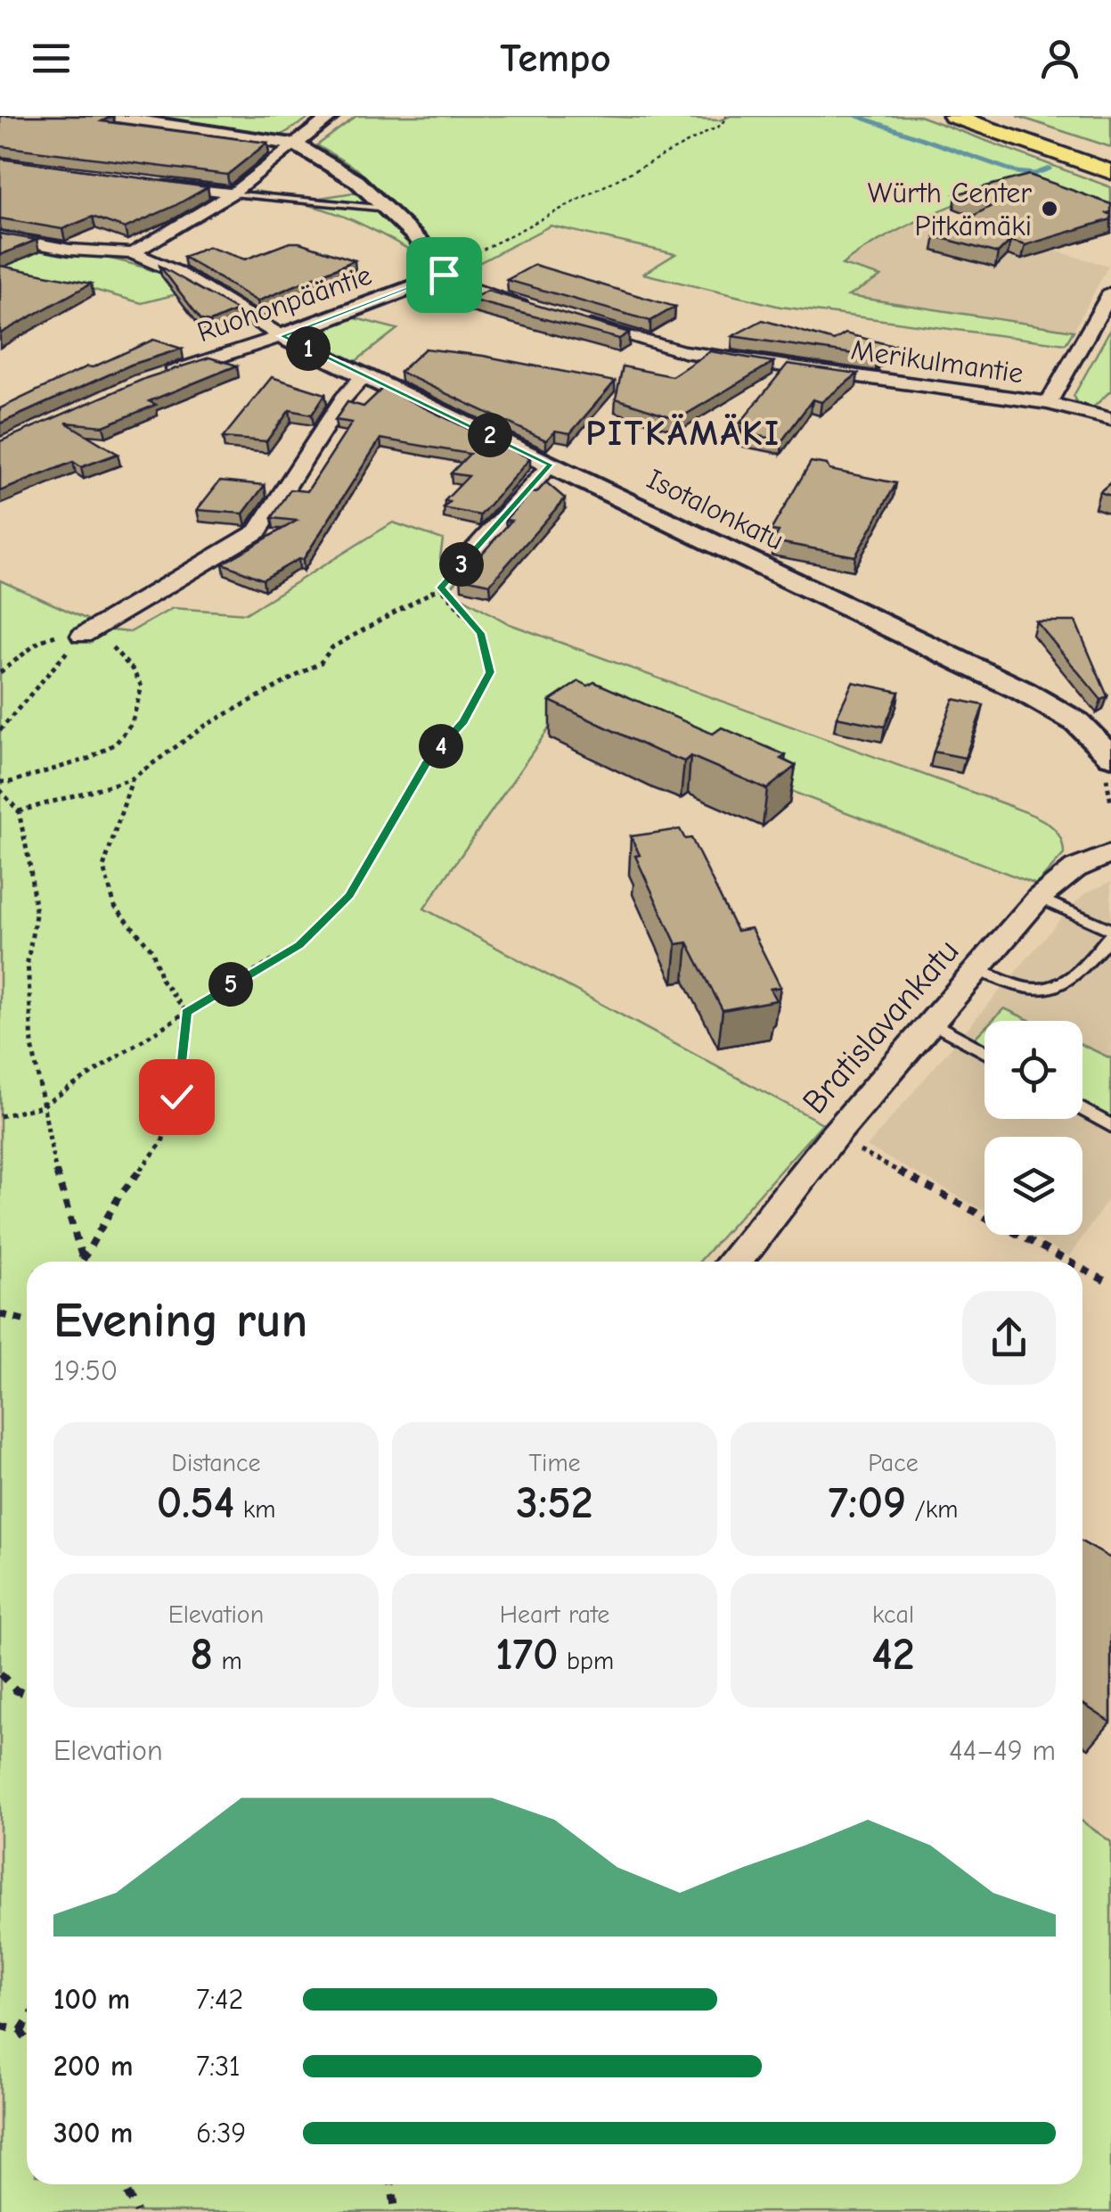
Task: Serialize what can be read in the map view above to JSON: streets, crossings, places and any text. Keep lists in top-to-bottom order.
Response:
{
  "streets": {
    "street": [
      "Ruohonpääntie",
      "Merikulmantie",
      "Isotalonkatu",
      "Bratislavankatu"
    ]
  },
  "crossings": [
    ["Ruohonpääntie", "Isotalonkatu"]
  ],
  "districts": ["PITKÄMÄKI"],
  "places": ["Würth Center Pitkämäki"],
  "page": {
    "header": "Tempo",
    "pins": [
      "1",
      "2",
      "3",
      "4",
      "5"
    ],
    "heading": ["Evening run", "19:50"],
    "stats": [
      ["Distance", "0.54 km"],
      ["Time", "3:52"],
      ["Pace", "7:09 /km"],
      ["Elevation", "8 m"],
      ["Heart rate", "170 bpm"],
      ["kcal", "42"]
    ],
    "chart": ["Elevation", "44–49 m"],
    "list": [
      {
        "name": "100 m",
        "note": "7:42"
      },
      {
        "name": "200 m",
        "note": "7:31"
      },
      {
        "name": "300 m",
        "note": "6:39"
      }
    ]
  }
}
